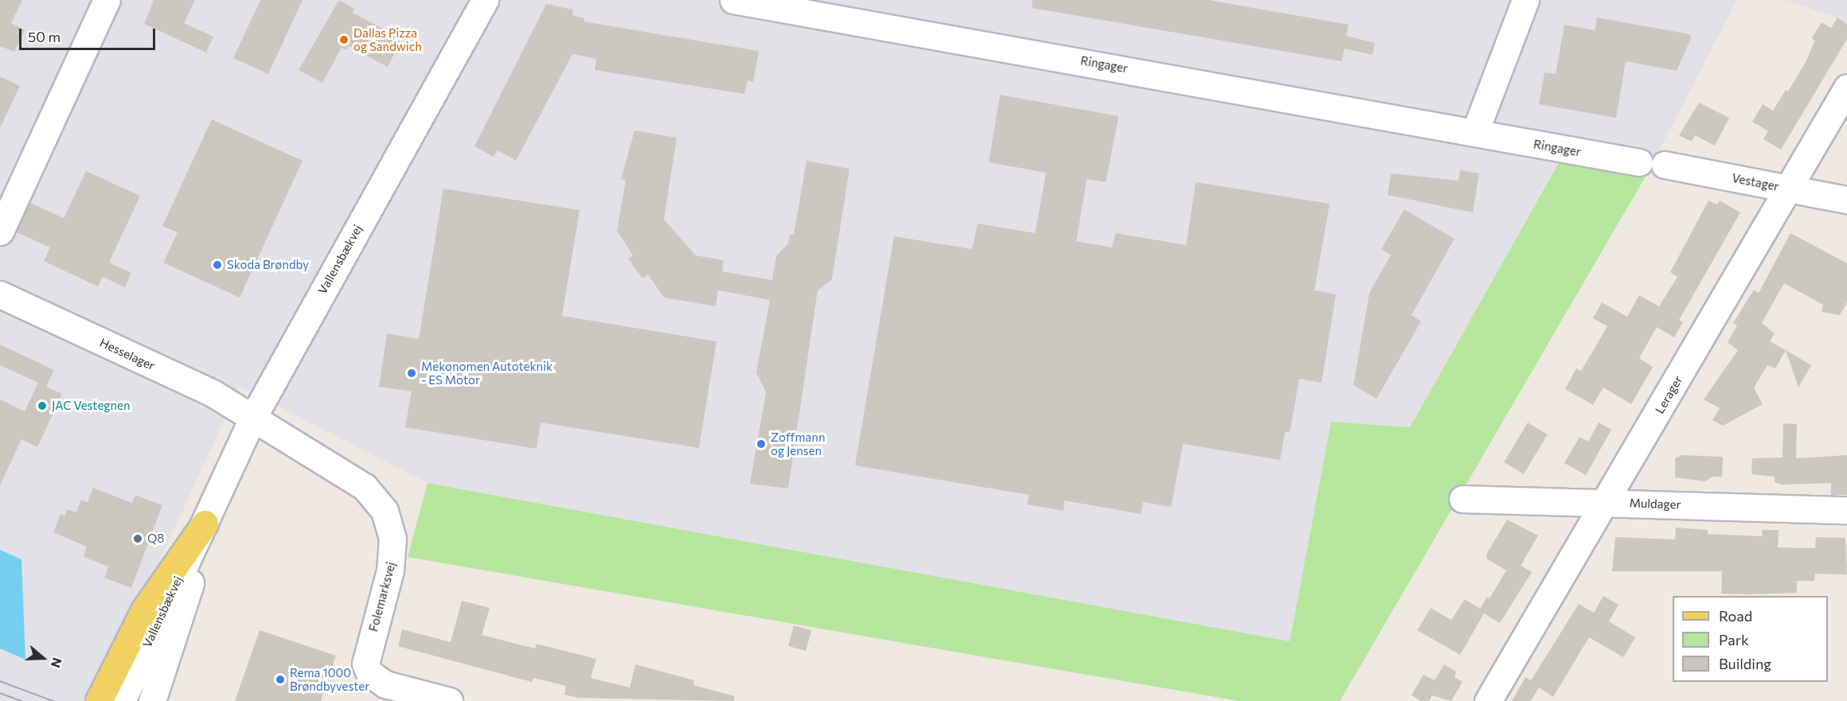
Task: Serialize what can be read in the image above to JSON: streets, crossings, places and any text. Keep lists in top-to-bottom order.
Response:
{
  "streets": {
    "street": [
      "Ringager",
      "Vestager",
      "Vallensbækvej",
      "Hesselager",
      "Lerager",
      "Muldager",
      "Folemarksvej"
    ]
  },
  "crossings": [
    ["Ringager", "Vestager"],
    ["Vestager", "Lerager"],
    ["Vallensbækvej", "Hesselager"],
    ["Vallensbækvej", "Folemarksvej"],
    ["Hesselager", "Folemarksvej"],
    ["Lerager", "Muldager"]
  ],
  "places": [
    "Dallas Pizza og Sandwich",
    "Skoda Brøndby",
    "Mekonomen Autoteknik - ES Motor",
    "JAC Vestegnen",
    "Zoffmann og Jensen",
    "Q8",
    "Rema 1000 Brøndbyvester"
  ],
  "legend": ["Road", "Park", "Building"],
  "scale_bar": "50 m",
  "north": "right"
}
